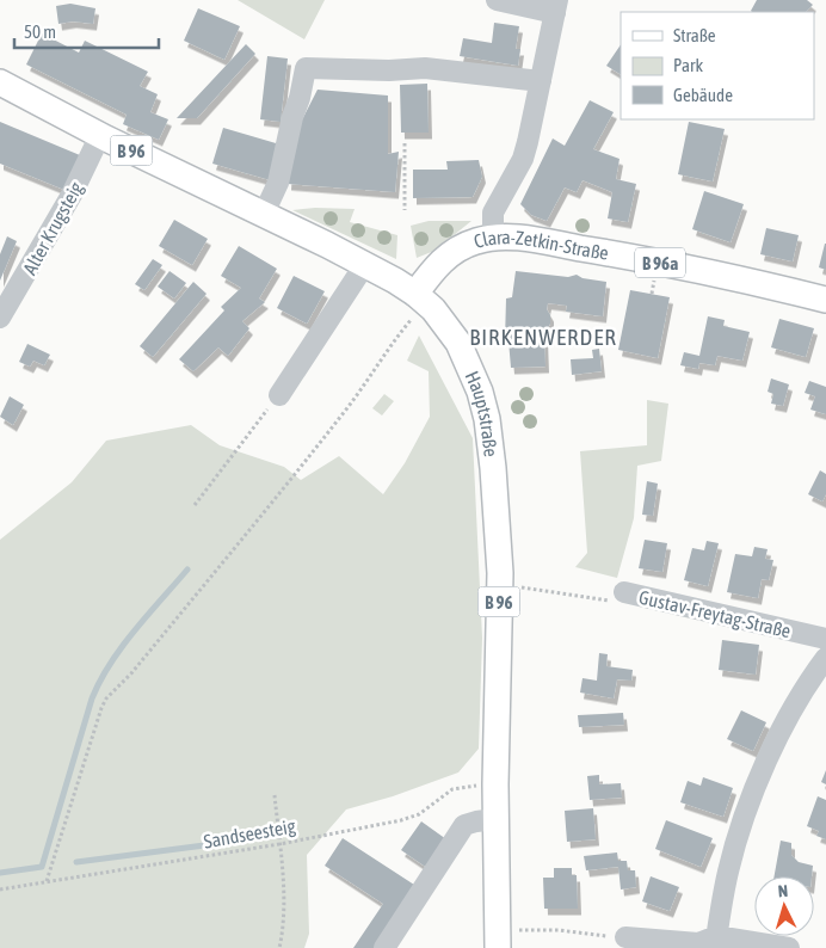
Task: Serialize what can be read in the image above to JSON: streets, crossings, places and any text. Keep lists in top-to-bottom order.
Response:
{
  "streets": {
    "main road": [
      "B 96",
      "Clara-Zetkin-Straße",
      "B 96a",
      "Hauptstraße"
    ],
    "street": ["Alter Krugsteig", "Gustav-Freytag-Straße"],
    "path": ["Sandseesteig"]
  },
  "crossings": [
    ["Alter Krugsteig", "Hauptstraße"],
    ["Clara-Zetkin-Straße", "Hauptstraße"],
    ["Hauptstraße", "Gustav-Freytag-Straße"],
    ["Hauptstraße", "Sandseesteig"]
  ],
  "districts": ["BIRKENWERDER"],
  "legend": ["Straße", "Park", "Gebäude"],
  "scale_bar": "50 m",
  "north": "top"
}
